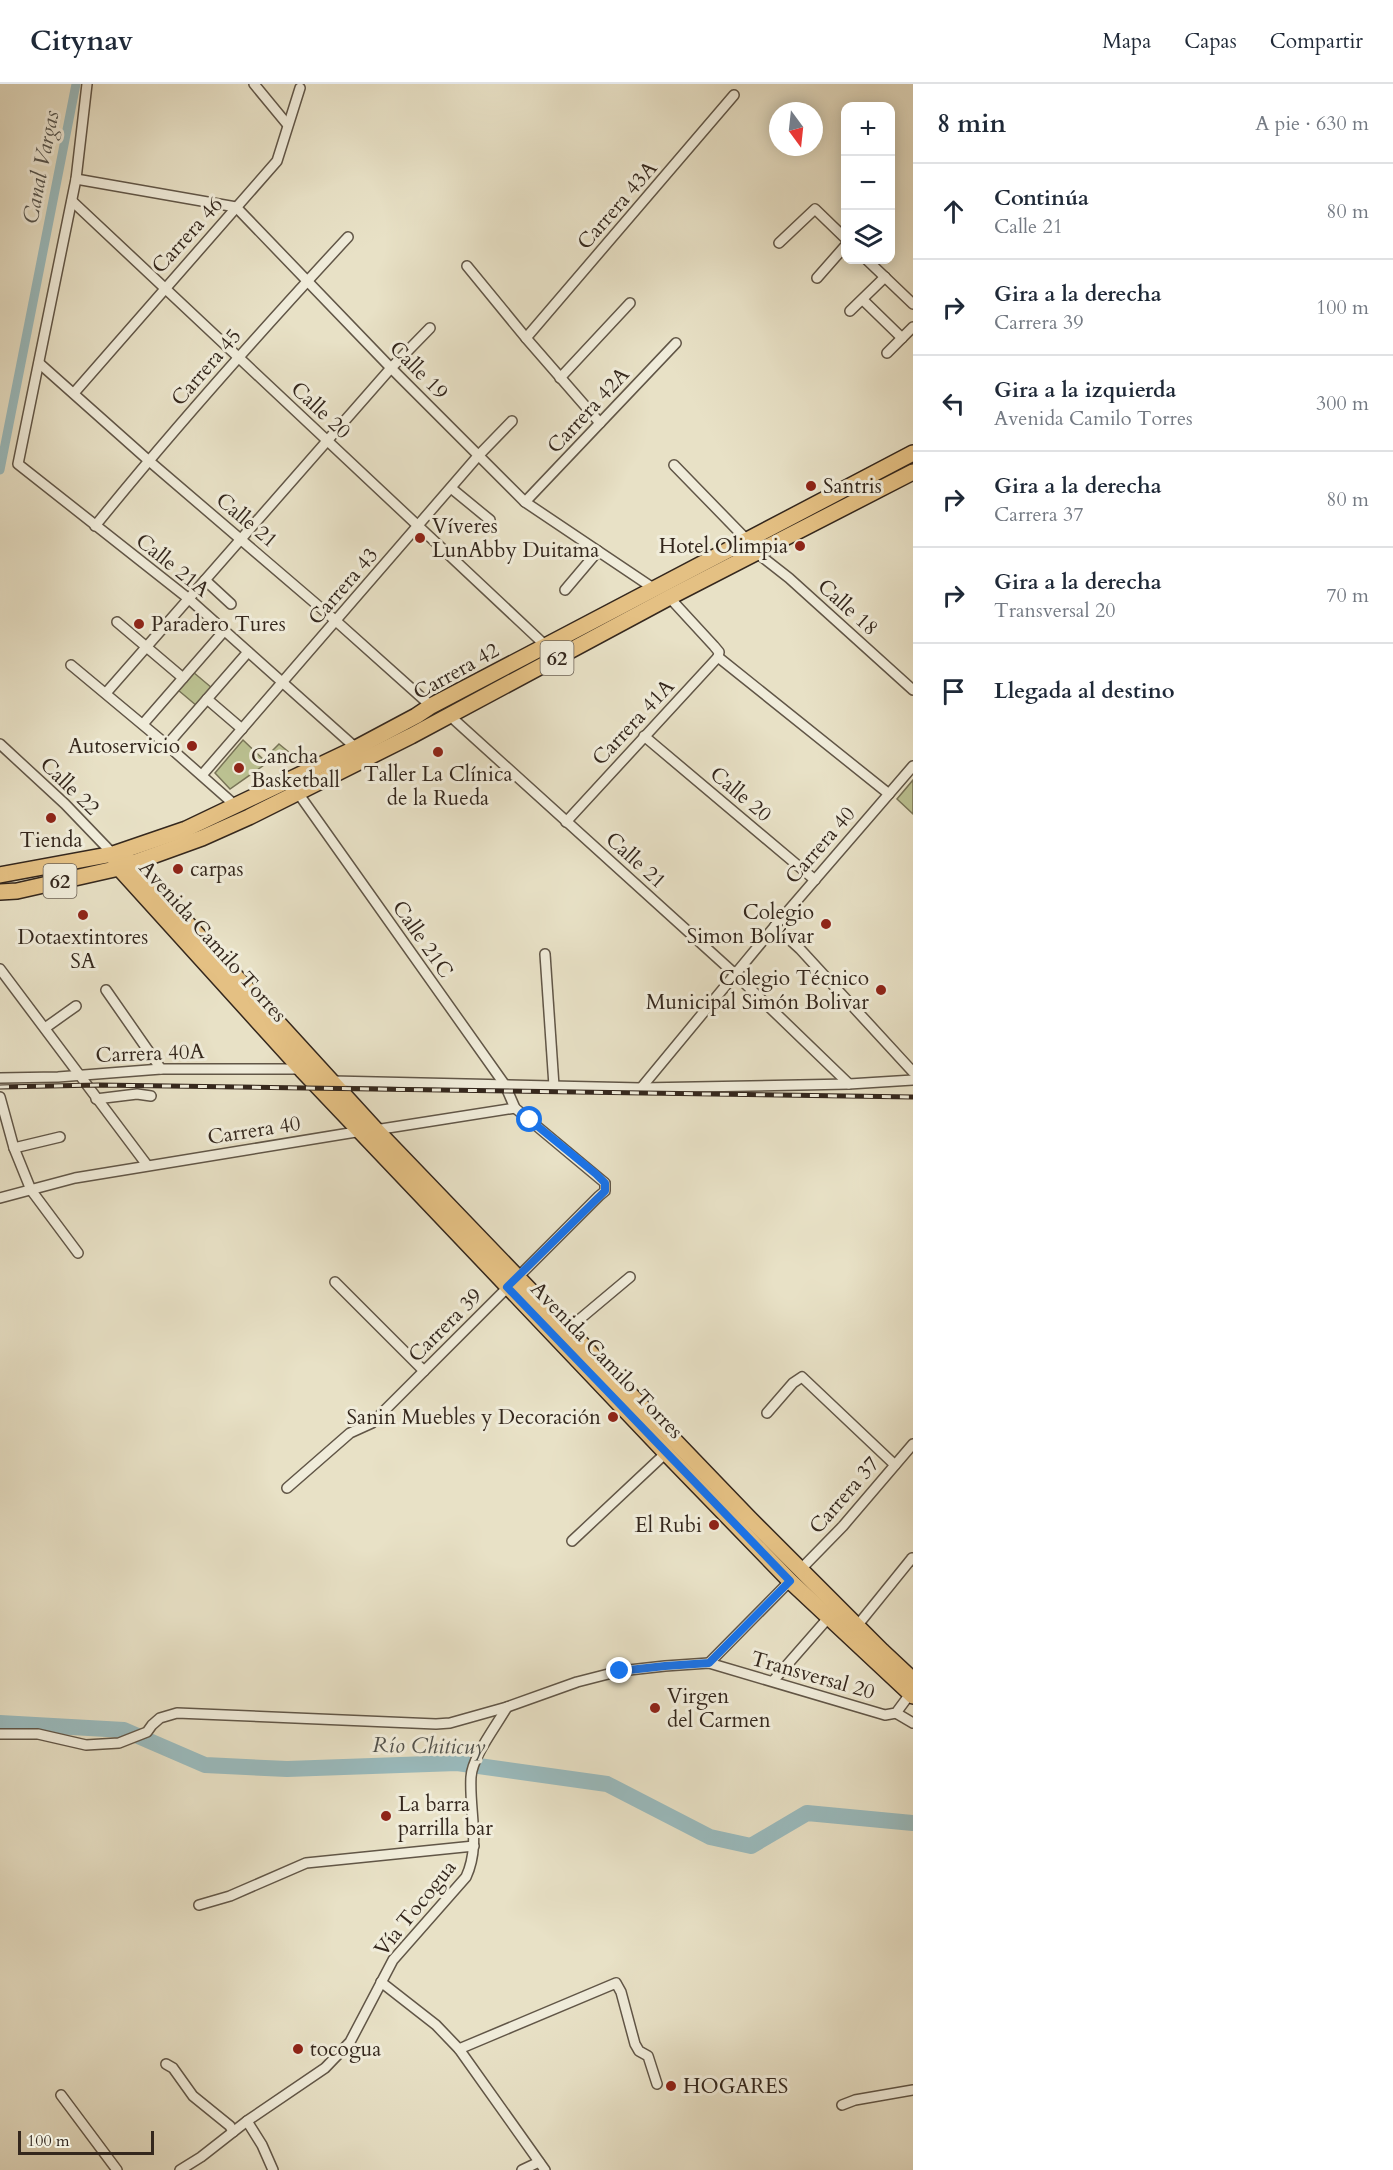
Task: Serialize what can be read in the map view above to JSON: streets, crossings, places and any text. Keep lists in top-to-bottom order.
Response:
{
  "streets": {
    "main road": ["62", "Carrera 42", "Avenida Camilo Torres"],
    "street": [
      "Carrera 43A",
      "Carrera 46",
      "Carrera 45",
      "Calle 19",
      "Calle 20",
      "Carrera 42A",
      "Calle 21",
      "Calle 21A",
      "Carrera 43",
      "Calle 18",
      "Carrera 41A",
      "Calle 22",
      "Carrera 40",
      "Calle 21C",
      "Carrera 40A",
      "Carrera 39",
      "Carrera 37",
      "Transversal 20",
      "Vía Tocogua"
    ]
  },
  "crossings": [
    ["Carrera 46", "Calle 19"],
    ["Carrera 46", "Calle 20"],
    ["Carrera 46", "Calle 21"],
    ["Carrera 45", "Calle 19"],
    ["Carrera 45", "Calle 20"],
    ["Carrera 45", "Calle 21"],
    ["Carrera 45", "Calle 21A"],
    ["Calle 19", "Carrera 42A"],
    ["Calle 19", "Carrera 43"],
    ["Calle 19", "Carrera 42"],
    ["Calle 19", "Carrera 41A"],
    ["Calle 20", "Carrera 43"],
    ["Calle 20", "Carrera 42"],
    ["Calle 20", "Carrera 41A"],
    ["Calle 20", "Carrera 40"],
    ["Calle 21", "Calle 21A"],
    ["Calle 21", "Carrera 43"],
    ["Calle 21", "Carrera 42"],
    ["Calle 21", "Carrera 41A"],
    ["Calle 21", "Carrera 40"],
    ["Calle 21A", "Carrera 43"],
    ["Calle 21A", "Carrera 42"],
    ["Calle 18", "Carrera 42"],
    ["Carrera 42", "Calle 22"],
    ["Carrera 42", "Calle 21C"],
    ["Carrera 42", "Avenida Camilo Torres"],
    ["Calle 22", "Avenida Camilo Torres"],
    ["Carrera 40", "Calle 21C"],
    ["Carrera 40", "Avenida Camilo Torres"],
    ["Carrera 40", "Carrera 39"],
    ["Calle 21C", "Carrera 39"],
    ["Avenida Camilo Torres", "Carrera 40A"],
    ["Avenida Camilo Torres", "Carrera 39"],
    ["Avenida Camilo Torres", "Carrera 37"],
    ["Avenida Camilo Torres", "Transversal 20"],
    ["Transversal 20", "Vía Tocogua"]
  ],
  "water": ["Canal Vargas", "Río Chiticuy"],
  "places": [
    "Santris",
    "Víveres LunAbby Duitama",
    "Hotel Olimpia",
    "Paradero Tures",
    "Autoservicio",
    "Taller La Clínica de la Rueda",
    "Cancha Basketball",
    "Tienda",
    "carpas",
    "Dotaextintores SA",
    "Colegio Simon Bolívar",
    "Colegio Técnico Municipal Simón Bolivar",
    "Sanin Muebles y Decoración",
    "El Rubi",
    "Virgen del Carmen",
    "La barra parrilla bar",
    "tocogua",
    "HOGARES"
  ],
  "scale_bar": "100 m",
  "north": "bottom",
  "page": {
    "header": "Citynav",
    "nav": ["Mapa", "Capas", "Compartir"],
    "heading": ["8 min", "A pie · 630 m"],
    "map_buttons": ["+", "−"],
    "list": [
      ["Continúa", "Calle 21", "80 m"],
      ["Gira a la derecha", "Carrera 39", "100 m"],
      ["Gira a la izquierda", "Avenida Camilo Torres", "300 m"],
      ["Gira a la derecha", "Carrera 37", "80 m"],
      ["Gira a la derecha", "Transversal 20", "70 m"],
      "Llegada al destino"
    ],
    "scale": "100 m"
  }
}
